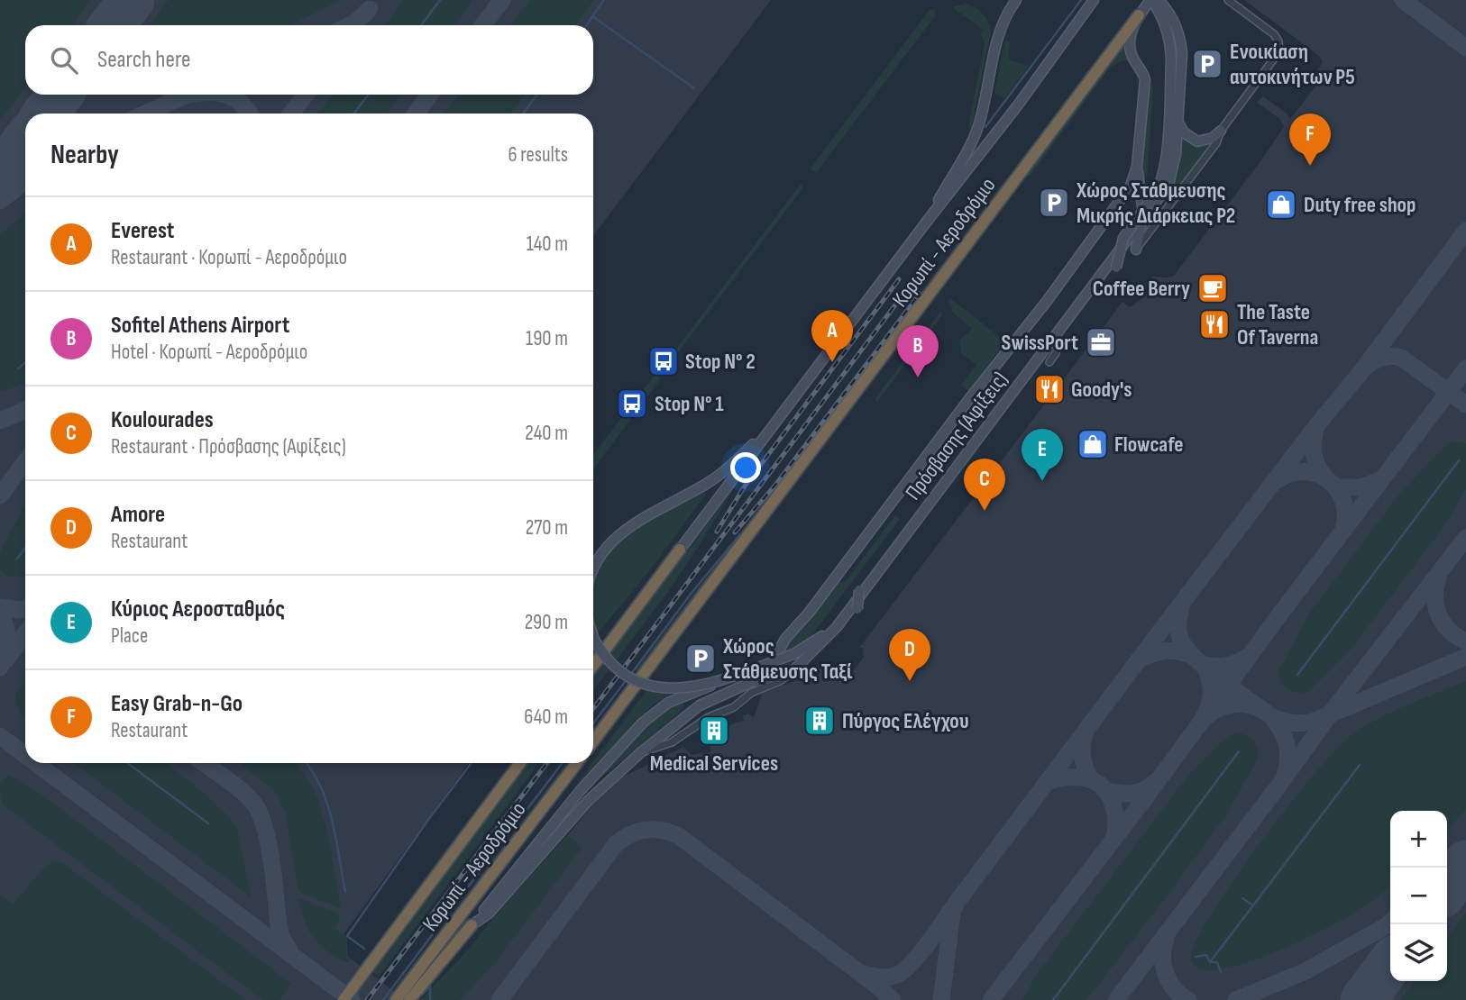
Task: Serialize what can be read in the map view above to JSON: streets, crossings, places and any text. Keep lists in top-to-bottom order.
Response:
{
  "streets": {
    "highway": ["Κορωπί - Αεροδρόμιο"],
    "street": ["Πρόσβασης (Αφίξεις)"]
  },
  "places": {
    "parking": ["Ενοικίαση αυτοκινήτων P5", "Χώρος Στάθμευσης Μικρής Διάρκειας P2", "Χώρος Στάθμευσης Ταξί"],
    "shop": ["Duty free shop", "Flowcafe"],
    "cafe": ["Coffee Berry"],
    "restaurant": ["The Taste Of Taverna", "Goody's"],
    "office": ["SwissPort"],
    "bus stop": ["Stop N° 2", "Stop N° 1"],
    "building": ["Πύργος Ελέγχου", "Medical Services"]
  },
  "page": {
    "search": "Search here",
    "pins": [
      "F",
      "A",
      "B",
      "E",
      "C",
      "D"
    ],
    "heading": ["Nearby", "6 results"],
    "list": [
      {
        "mark": "A",
        "name": "Everest",
        "note": "Restaurant · Κορωπί - Αεροδρόμιο",
        "value": "140 m"
      },
      {
        "mark": "B",
        "name": "Sofitel Athens Airport",
        "note": "Hotel · Κορωπί - Αεροδρόμιο",
        "value": "190 m"
      },
      {
        "mark": "C",
        "name": "Koulourades",
        "note": "Restaurant · Πρόσβασης (Αφίξεις)",
        "value": "240 m"
      },
      {
        "mark": "D",
        "name": "Amore",
        "note": "Restaurant",
        "value": "270 m"
      },
      {
        "mark": "E",
        "name": "Κύριος Αεροσταθμός",
        "note": "Place",
        "value": "290 m"
      },
      {
        "mark": "F",
        "name": "Easy Grab-n-Go",
        "note": "Restaurant",
        "value": "640 m"
      }
    ],
    "map_buttons": ["+", "−"]
  }
}
